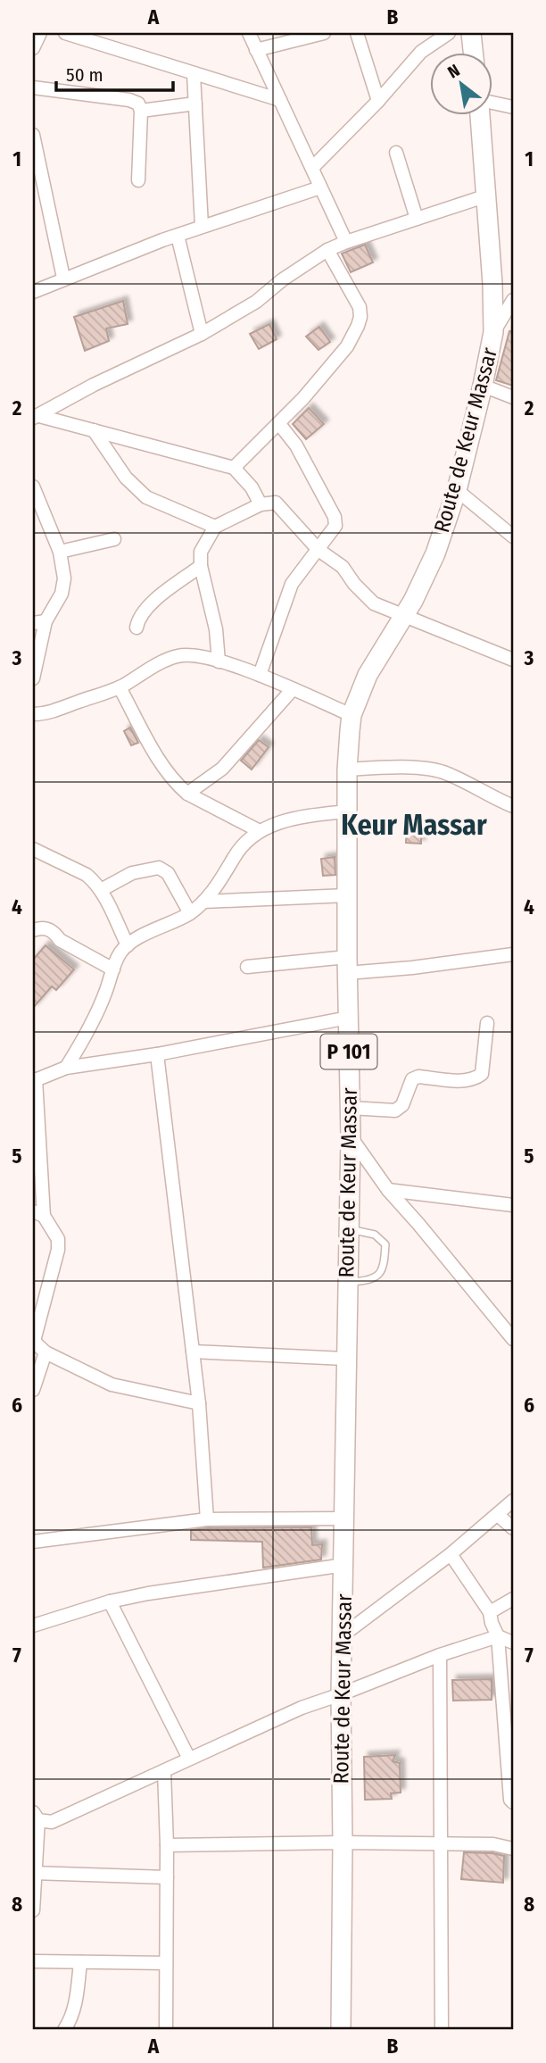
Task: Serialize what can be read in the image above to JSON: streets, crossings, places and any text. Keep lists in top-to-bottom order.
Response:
{
  "streets": {
    "main road": ["Route de Keur Massar", "P 101"]
  },
  "districts": ["Keur Massar"],
  "scale_bar": "50 m",
  "north": "top left",
  "grid": {
    "columns": ["A", "B"],
    "rows": [
      "1",
      "2",
      "3",
      "4",
      "5",
      "6",
      "7",
      "8"
    ]
  }
}
